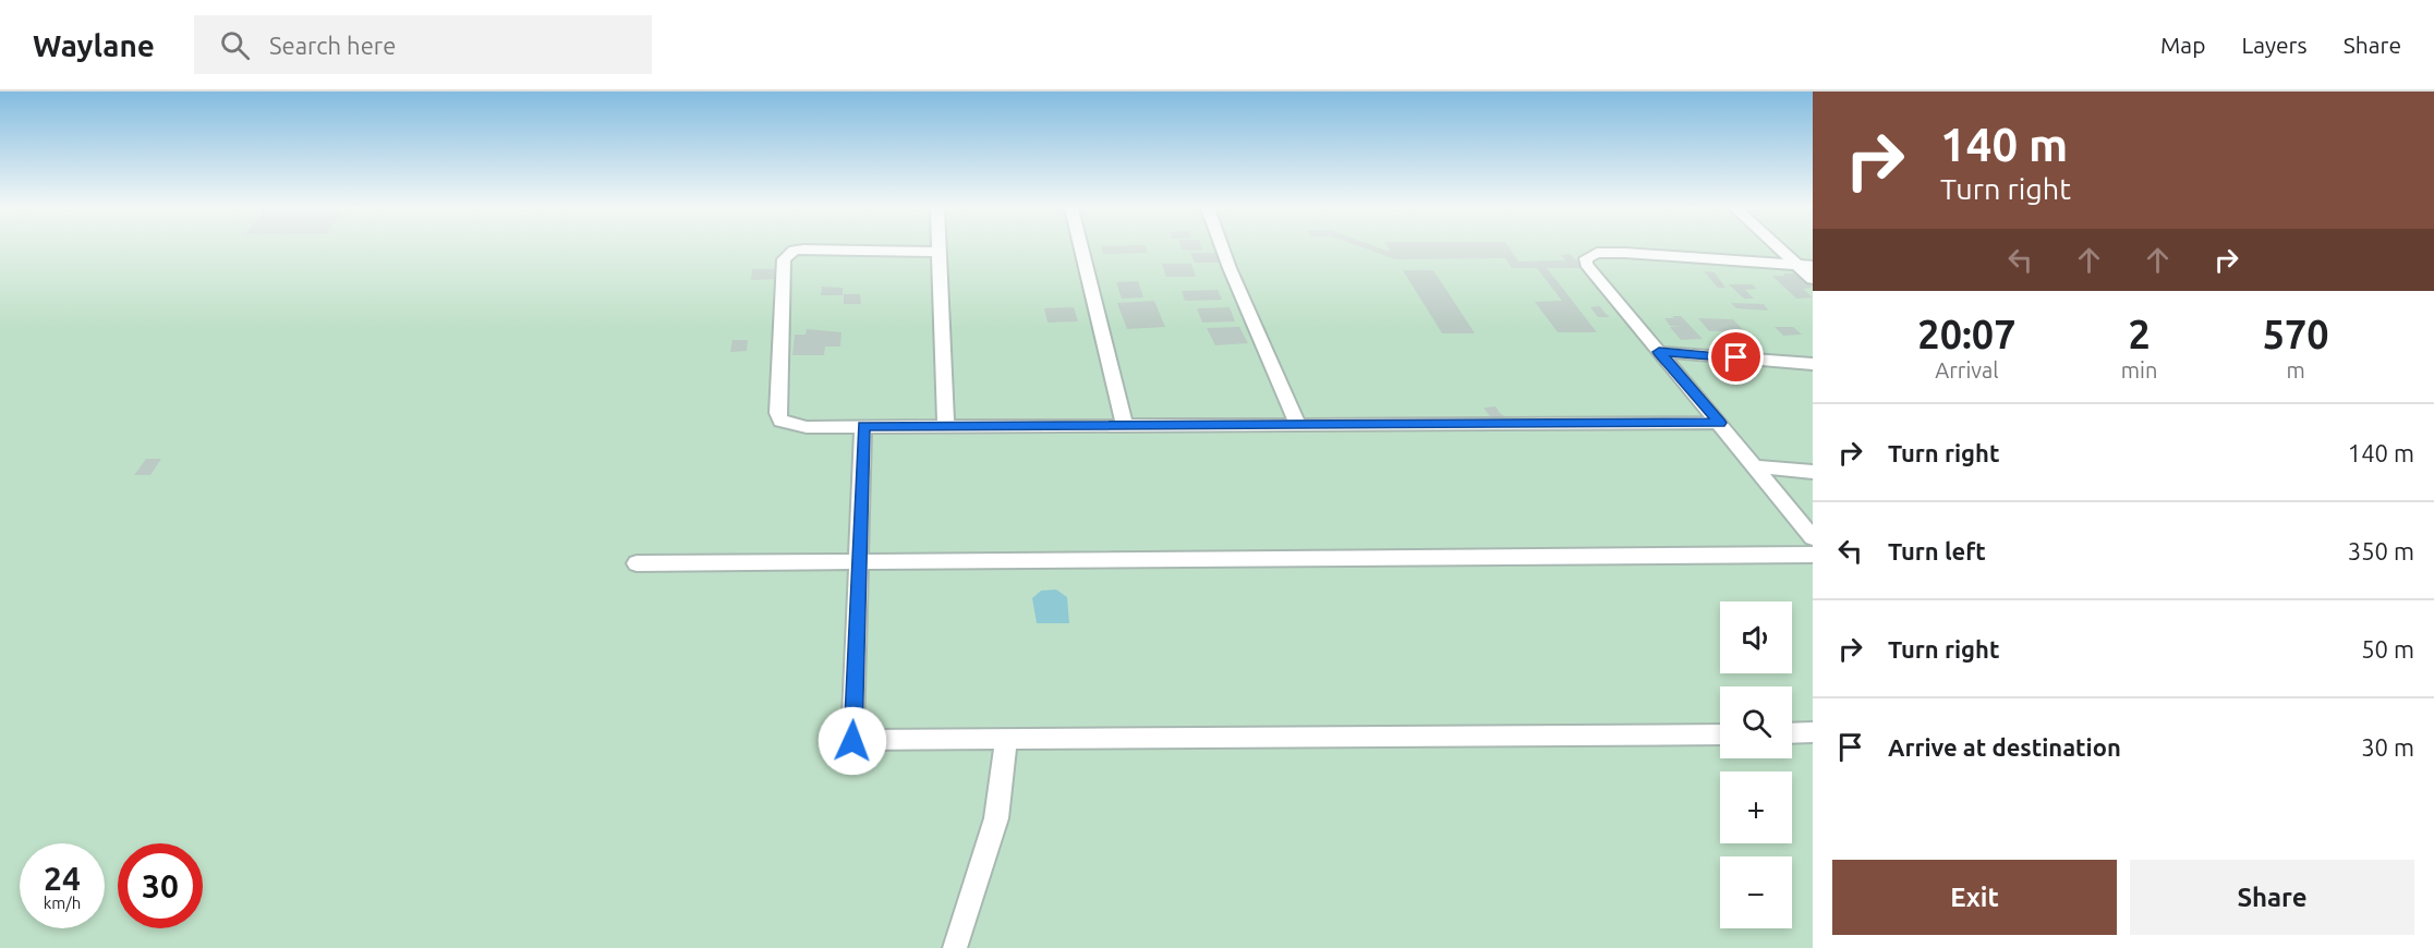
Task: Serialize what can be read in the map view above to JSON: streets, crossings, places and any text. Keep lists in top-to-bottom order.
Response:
{
  "page": {
    "header": "Waylane",
    "search": "Search here",
    "nav": ["Map", "Layers", "Share"],
    "turn": ["140 m", "Turn right"],
    "eta": [
      "20:07",
      "Arrival",
      "2",
      "min",
      "570",
      "m"
    ],
    "list": [
      {
        "name": "Turn right",
        "value": "140 m"
      },
      {
        "name": "Turn left",
        "value": "350 m"
      },
      {
        "name": "Turn right",
        "value": "50 m"
      },
      {
        "name": "Arrive at destination",
        "value": "30 m"
      }
    ],
    "map_buttons": ["+", "−"],
    "speed": "24 km/h",
    "limit": "30",
    "buttons": ["Exit", "Share"]
  }
}
